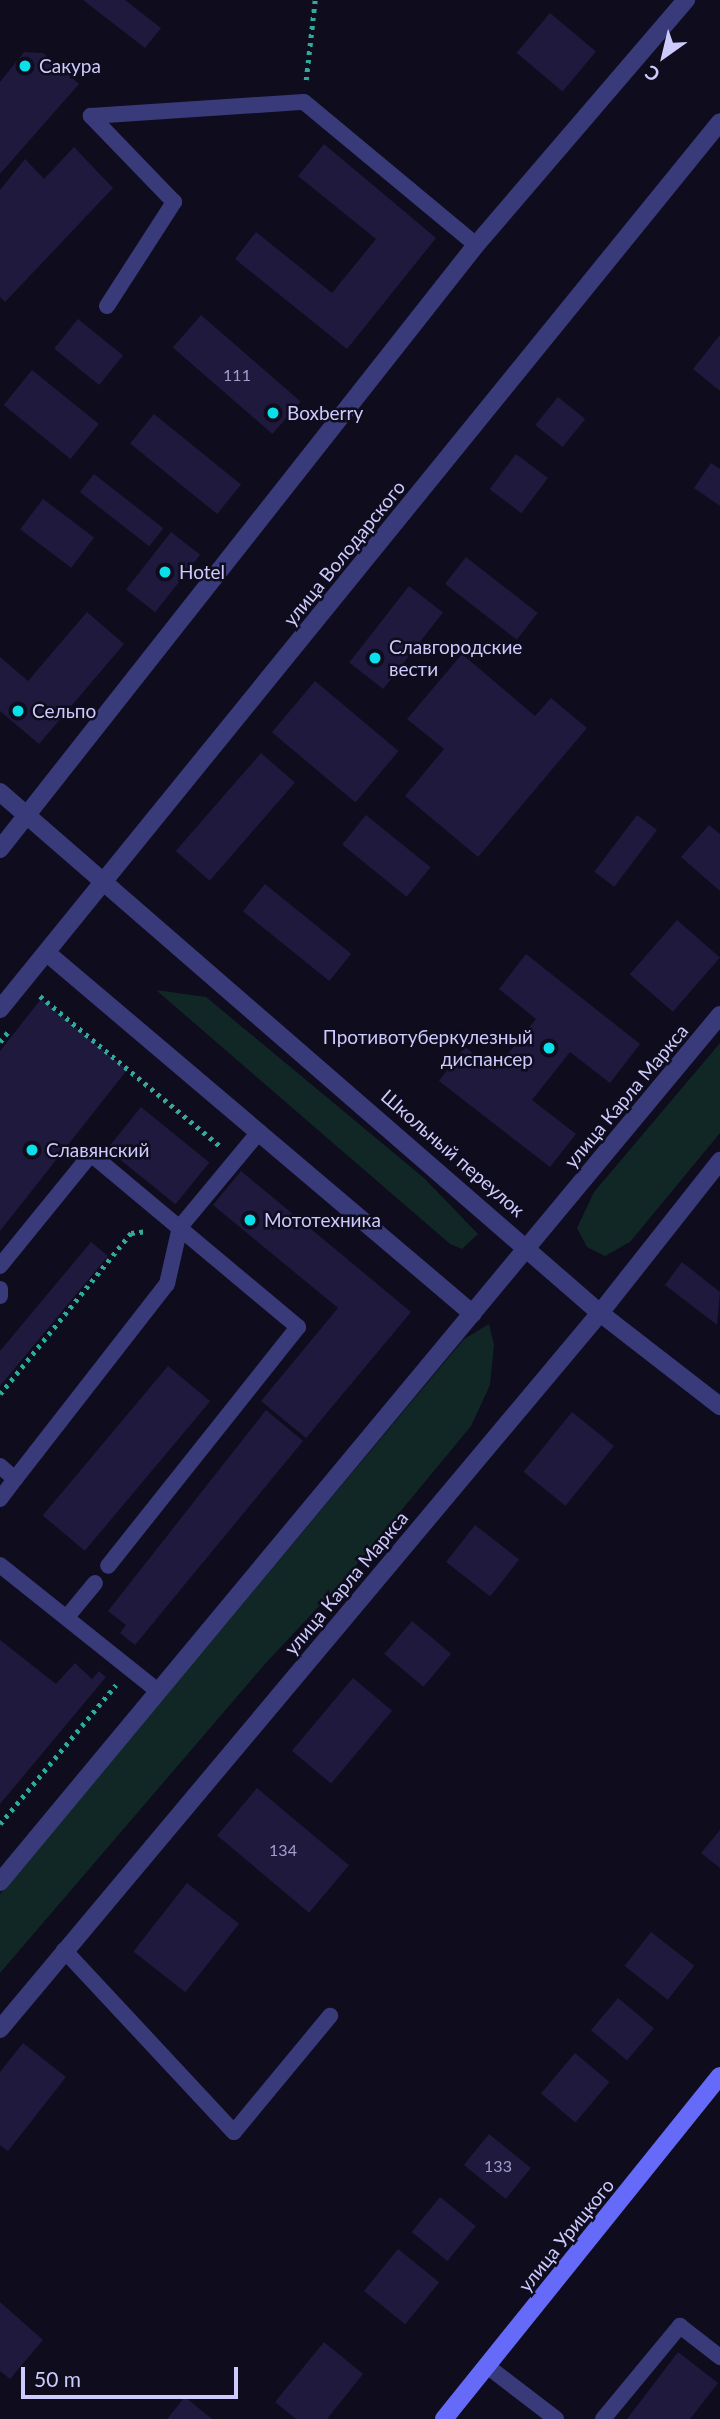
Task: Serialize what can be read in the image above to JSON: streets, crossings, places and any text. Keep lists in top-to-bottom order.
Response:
{
  "streets": {
    "street": [
      "улица Володарского",
      "улица Карла Маркса",
      "Школьный переулок",
      "улица Урицкого"
    ]
  },
  "crossings": [
    ["улица Володарского", "Школьный переулок"],
    ["улица Карла Маркса", "Школьный переулок"]
  ],
  "places": [
    "Сакура",
    "Boxberry",
    "Hotel",
    "Славгородские вести",
    "Сельпо",
    "Противотуберкулезный диспансер",
    "Славянский",
    "Мототехника"
  ],
  "house_numbers": ["111", "134", "133"],
  "scale_bar": "50 m",
  "north": "bottom left"
}
